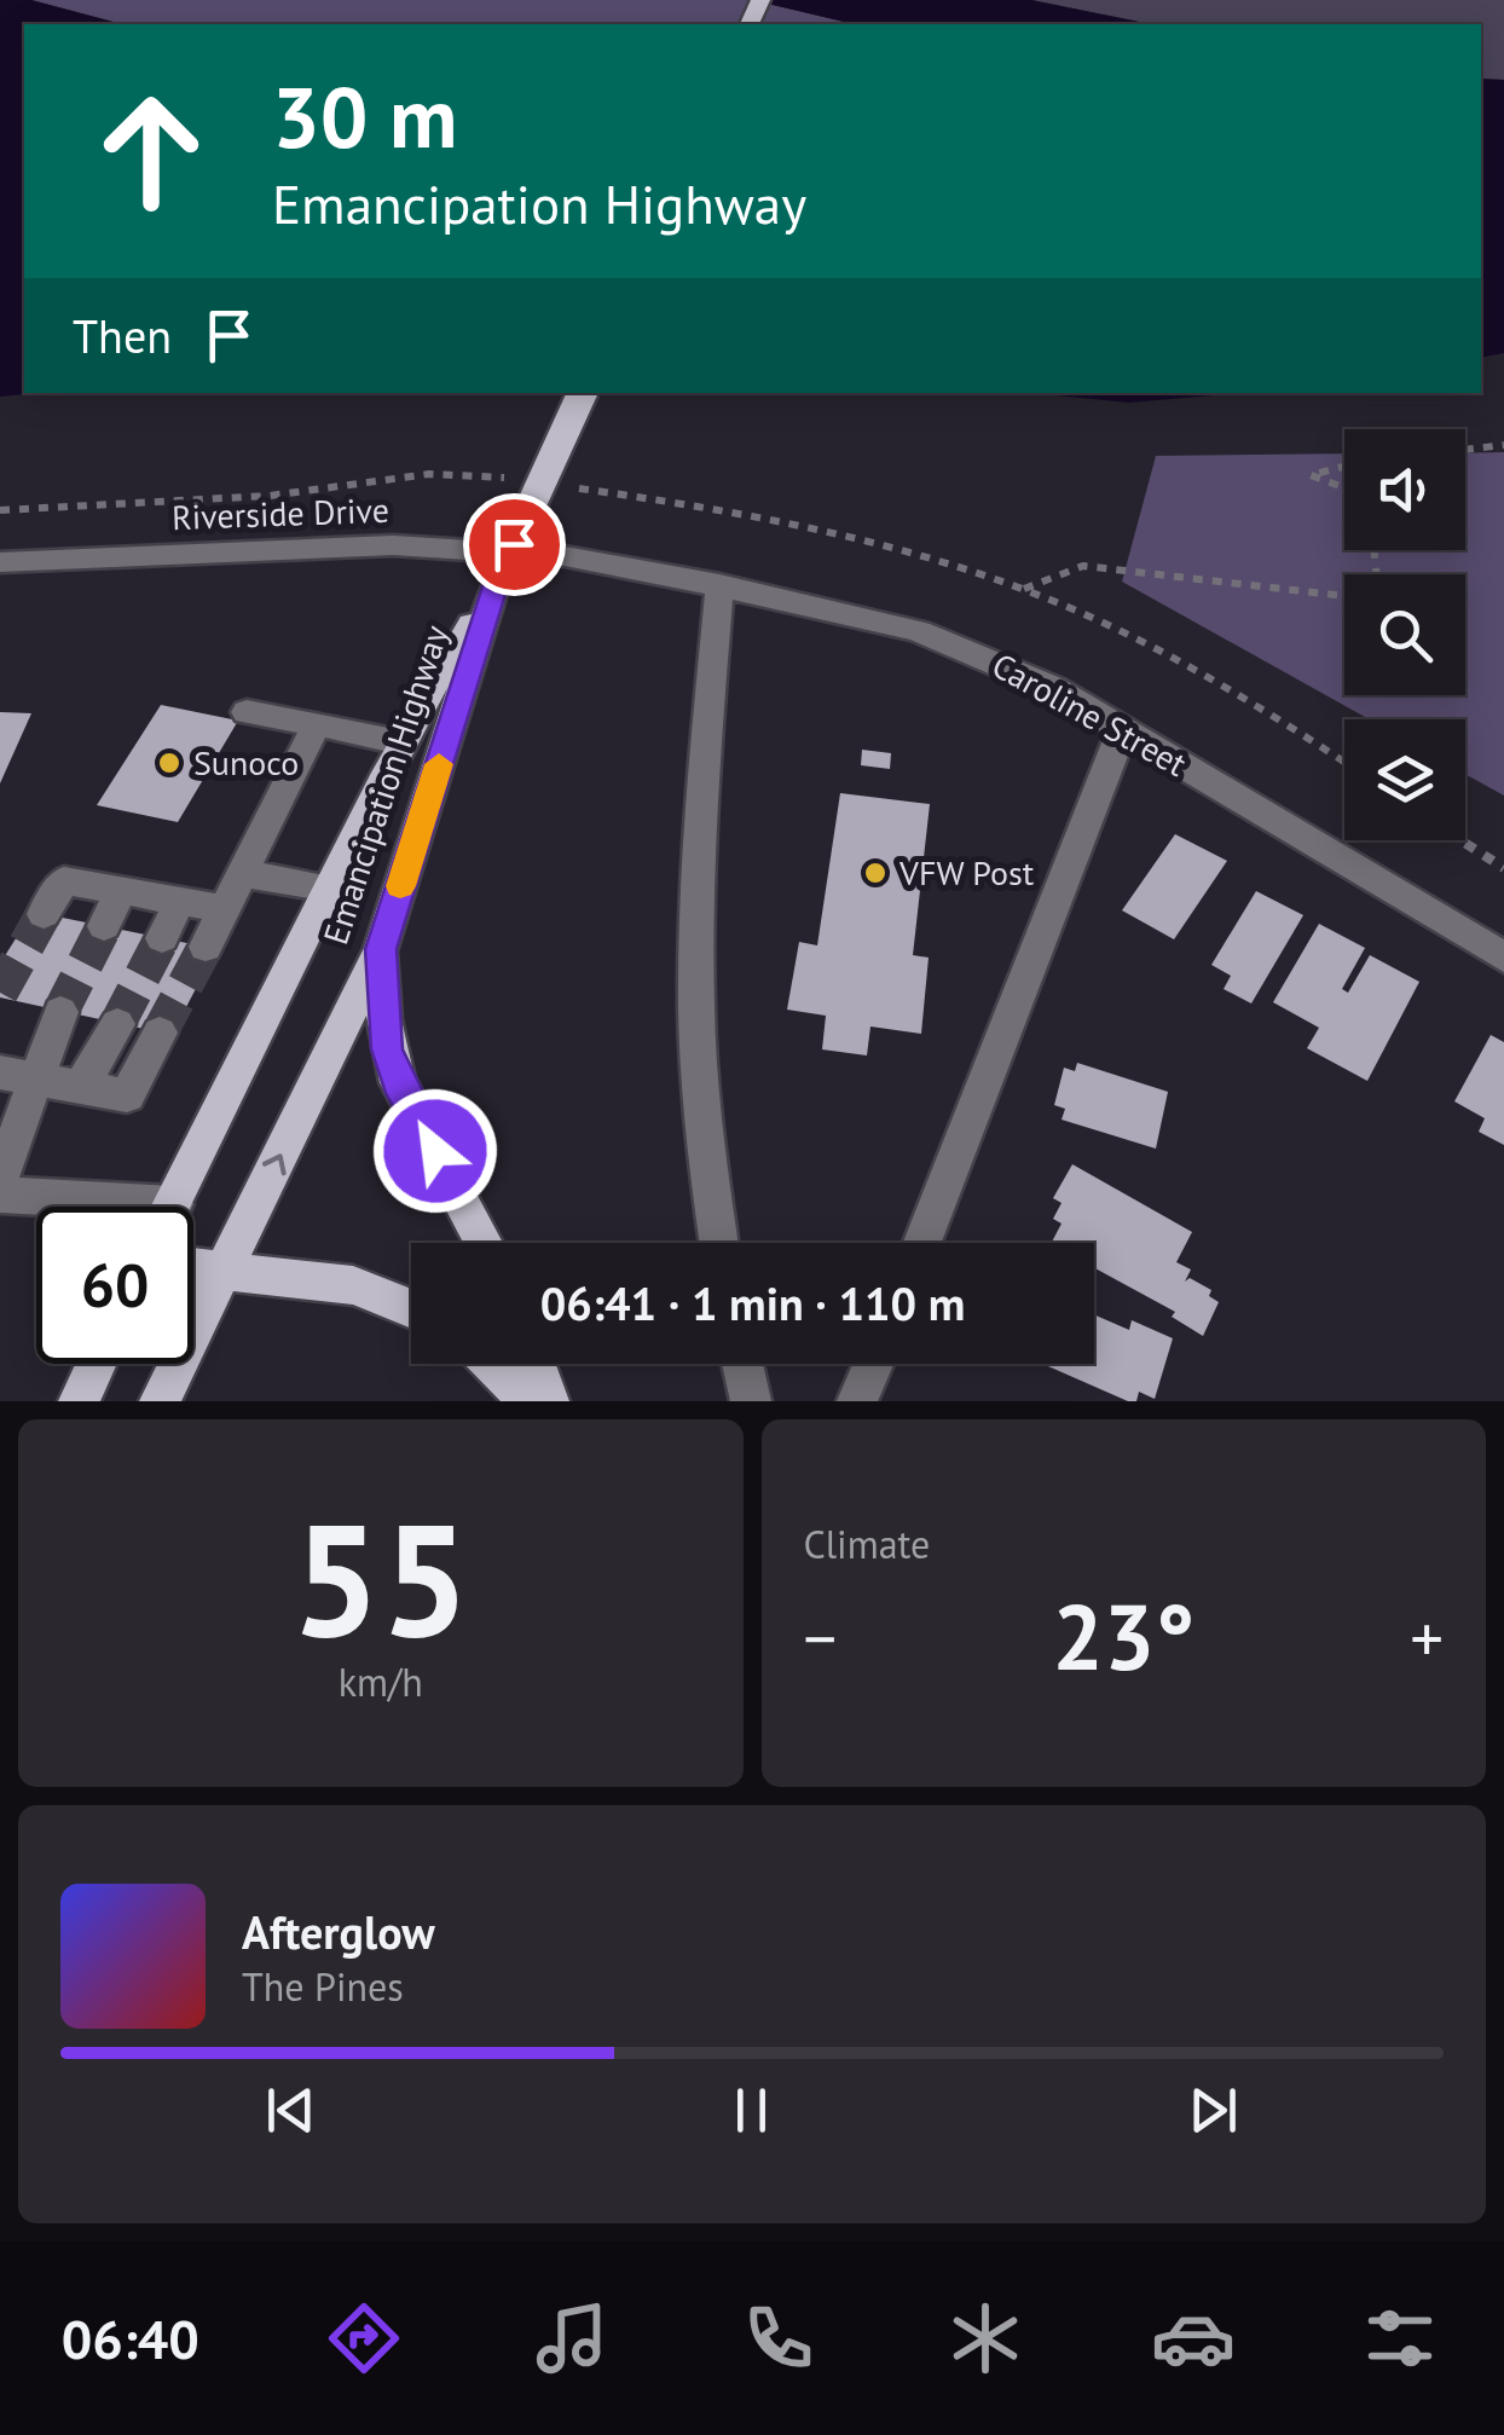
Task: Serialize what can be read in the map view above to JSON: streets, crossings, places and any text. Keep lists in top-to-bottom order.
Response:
{
  "streets": {
    "main road": ["Emancipation Highway"],
    "street": ["Riverside Drive", "Caroline Street"]
  },
  "crossings": [
    ["Riverside Drive", "Caroline Street"]
  ],
  "places": ["Sunoco", "VFW Post"],
  "page": {
    "turn": ["30 m", "Emancipation Highway"],
    "then": "Then",
    "limit": "60",
    "trip": "06:41 · 1 min · 110 m",
    "tile": [
      ["55", "km/h"],
      "Climate"
    ],
    "heat": ["−", "23°", "+"],
    "song": ["Afterglow", "The Pines"],
    "tabs": "06:40"
  }
}
